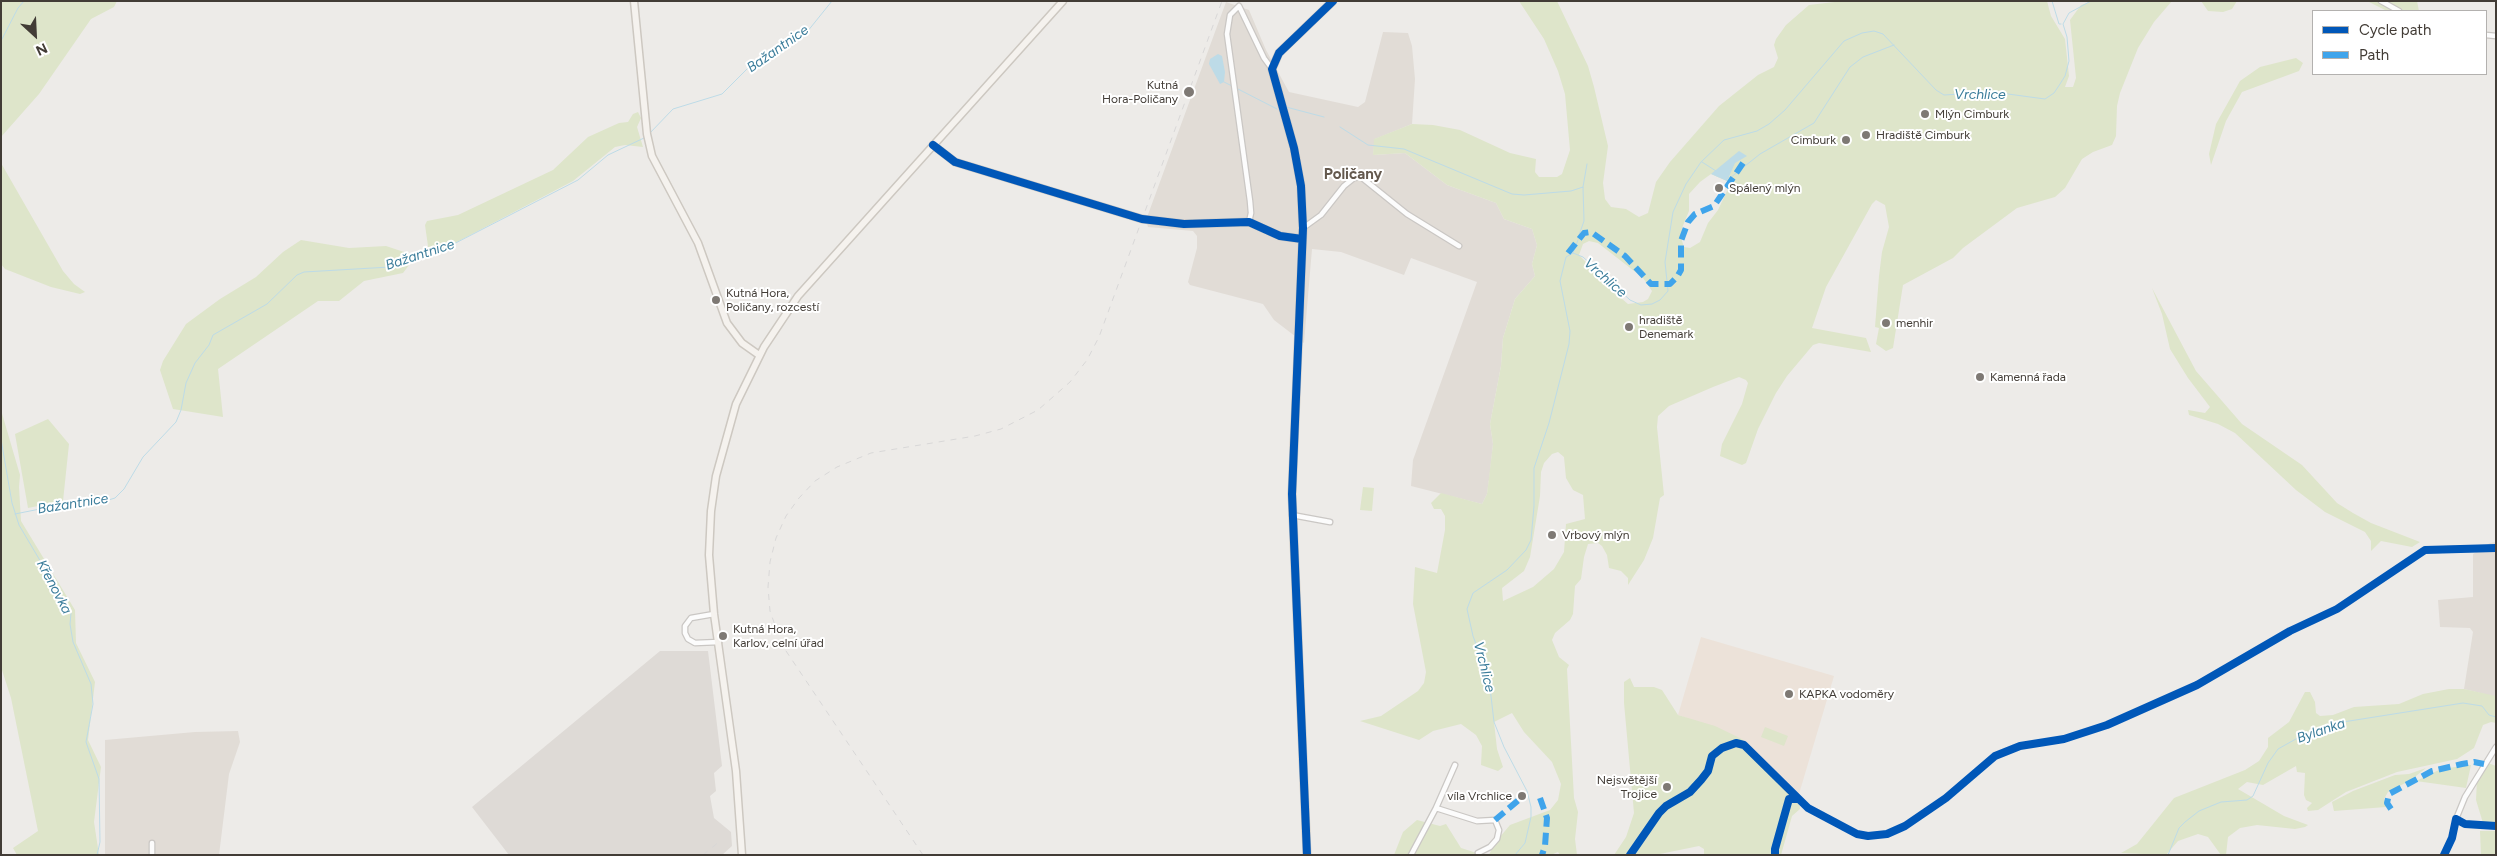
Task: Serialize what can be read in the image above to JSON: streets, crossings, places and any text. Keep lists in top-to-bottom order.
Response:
{
  "districts": ["Poličany"],
  "water": [
    "Bažantnice",
    "Vrchlice",
    "Křenovka",
    "Bylanka"
  ],
  "places": [
    "Kutná Hora-Poličany",
    "Mlýn Cimburk",
    "Hradiště Cimburk",
    "Cimburk",
    "Spálený mlýn",
    "Kutná Hora, Poličany, rozcestí",
    "menhir",
    "hradiště Denemark",
    "Kamenná řada",
    "Vrbový mlýn",
    "Kutná Hora, Karlov, celní úřad",
    "KAPKA vodoměry",
    "Nejsvětější Trojice",
    "víla Vrchlice"
  ],
  "legend": ["Cycle path", "Path"],
  "north": "bottom right"
}
